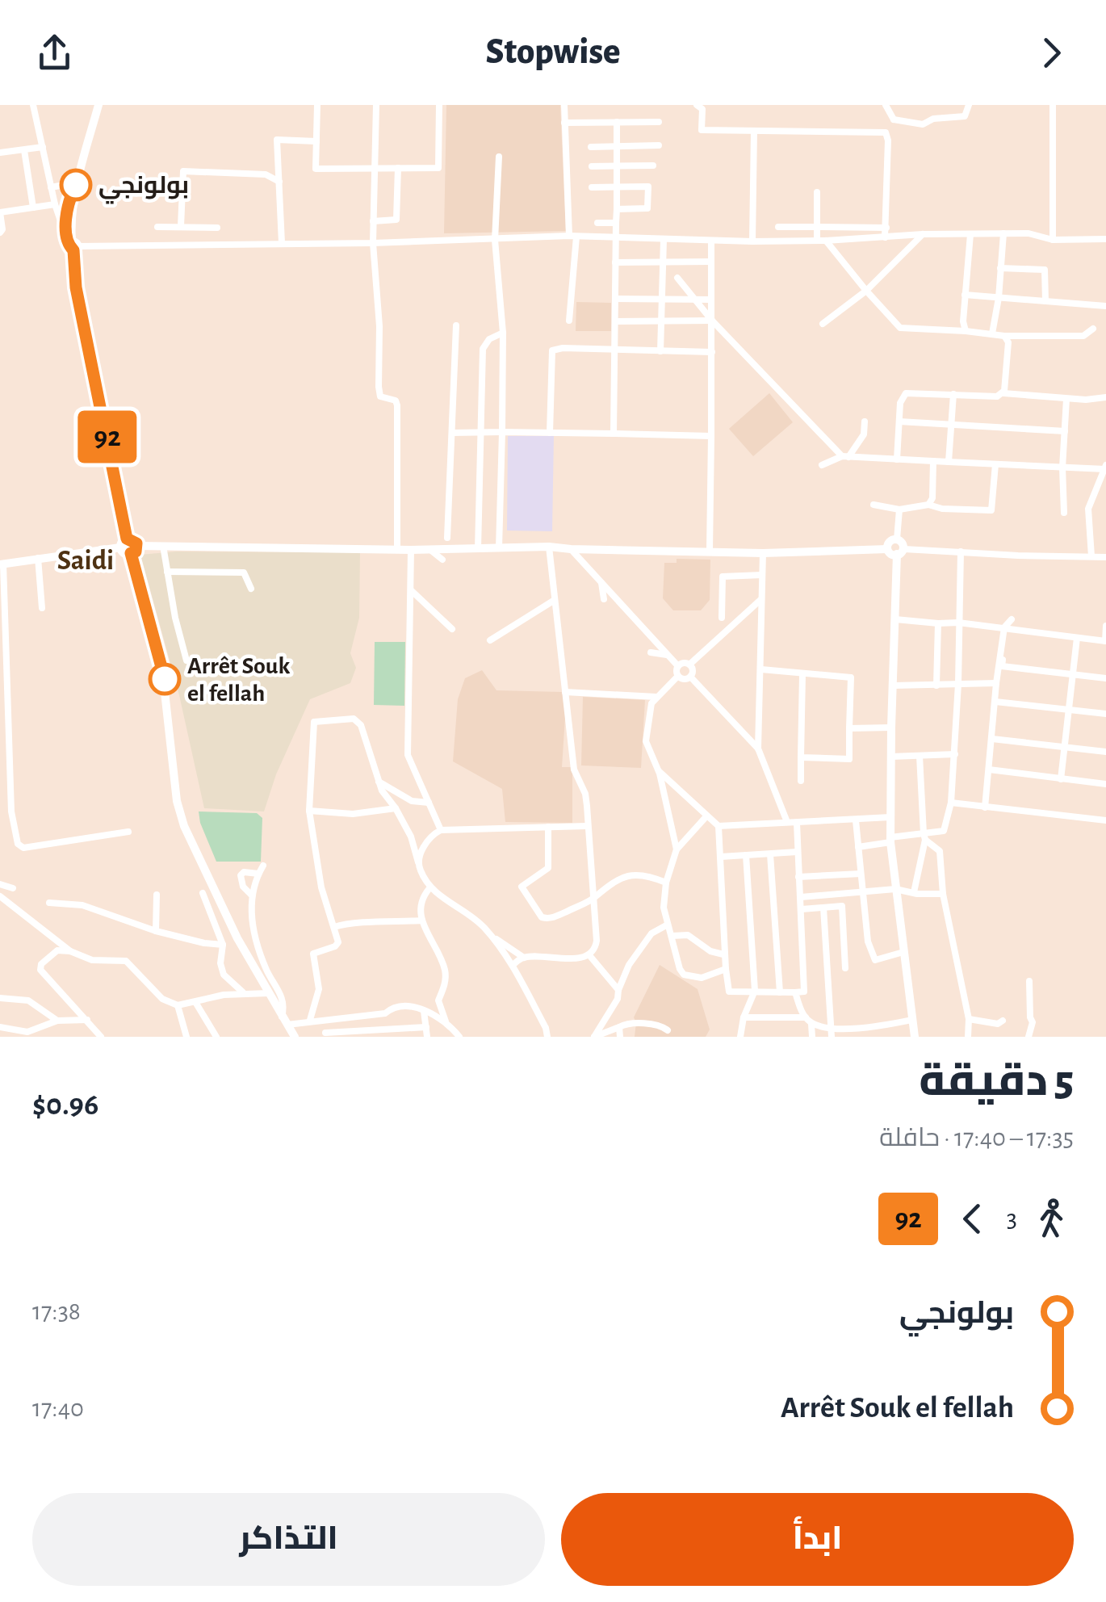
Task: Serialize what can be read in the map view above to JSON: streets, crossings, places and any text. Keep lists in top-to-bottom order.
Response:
{
  "districts": ["Saidi"],
  "places": ["بولونجي", "Arrêt Souk el fellah"],
  "lines": ["bus line 92"],
  "page": {
    "header": "Stopwise",
    "on_map": "92",
    "heading": ["5 دقيقة", "17:35 – 17:40 · حافلة", "$0.96"],
    "legs": ["3", "92"],
    "list": [
      {
        "name": "بولونجي",
        "value": "17:38"
      },
      {
        "name": "Arrêt Souk el fellah",
        "value": "17:40"
      }
    ],
    "buttons": ["ابدأ", "التذاكر"]
  }
}
